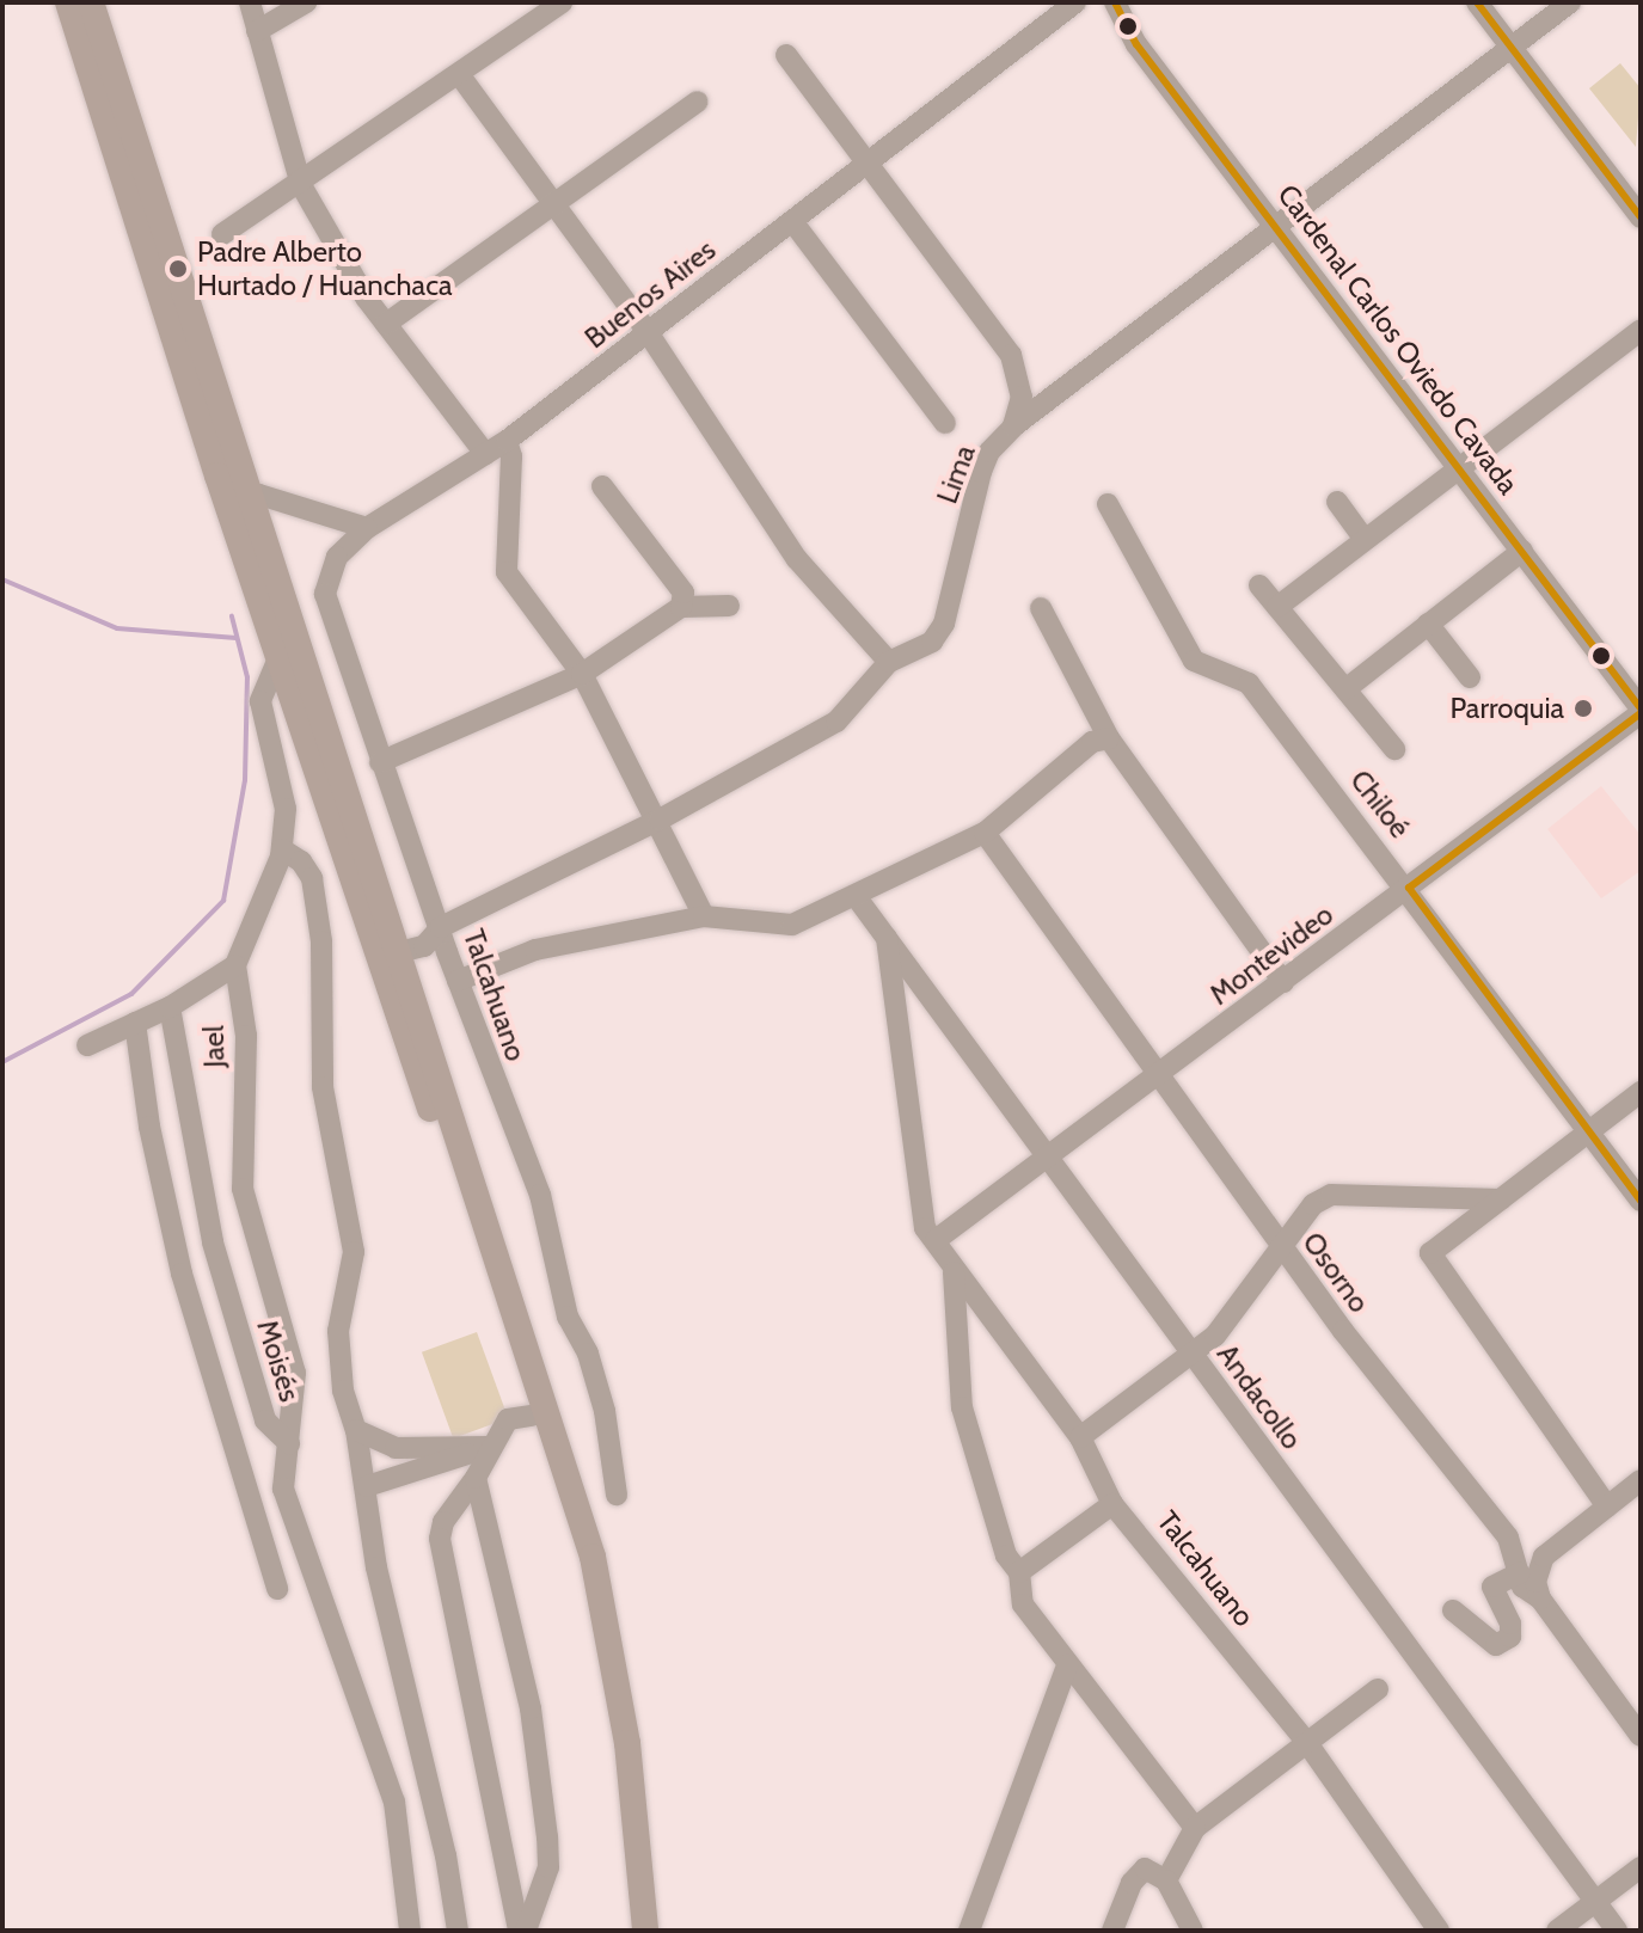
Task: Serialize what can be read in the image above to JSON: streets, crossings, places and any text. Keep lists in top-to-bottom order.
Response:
{
  "streets": {
    "street": [
      "Buenos Aires",
      "Cardenal Carlos Oviedo Cavada",
      "Lima",
      "Chiloé",
      "Montevideo",
      "Talcahuano",
      "Jael",
      "Osorno",
      "Moisés",
      "Andacollo"
    ]
  },
  "crossings": [
    ["Buenos Aires", "Talcahuano"],
    ["Cardenal Carlos Oviedo Cavada", "Lima"],
    ["Cardenal Carlos Oviedo Cavada", "Montevideo"],
    ["Lima", "Talcahuano"],
    ["Chiloé", "Montevideo"],
    ["Montevideo", "Talcahuano"],
    ["Montevideo", "Osorno"],
    ["Montevideo", "Andacollo"],
    ["Talcahuano", "Andacollo"],
    ["Jael", "Moisés"]
  ],
  "places": ["Padre Alberto Hurtado / Huanchaca", "Parroquia"]
}
